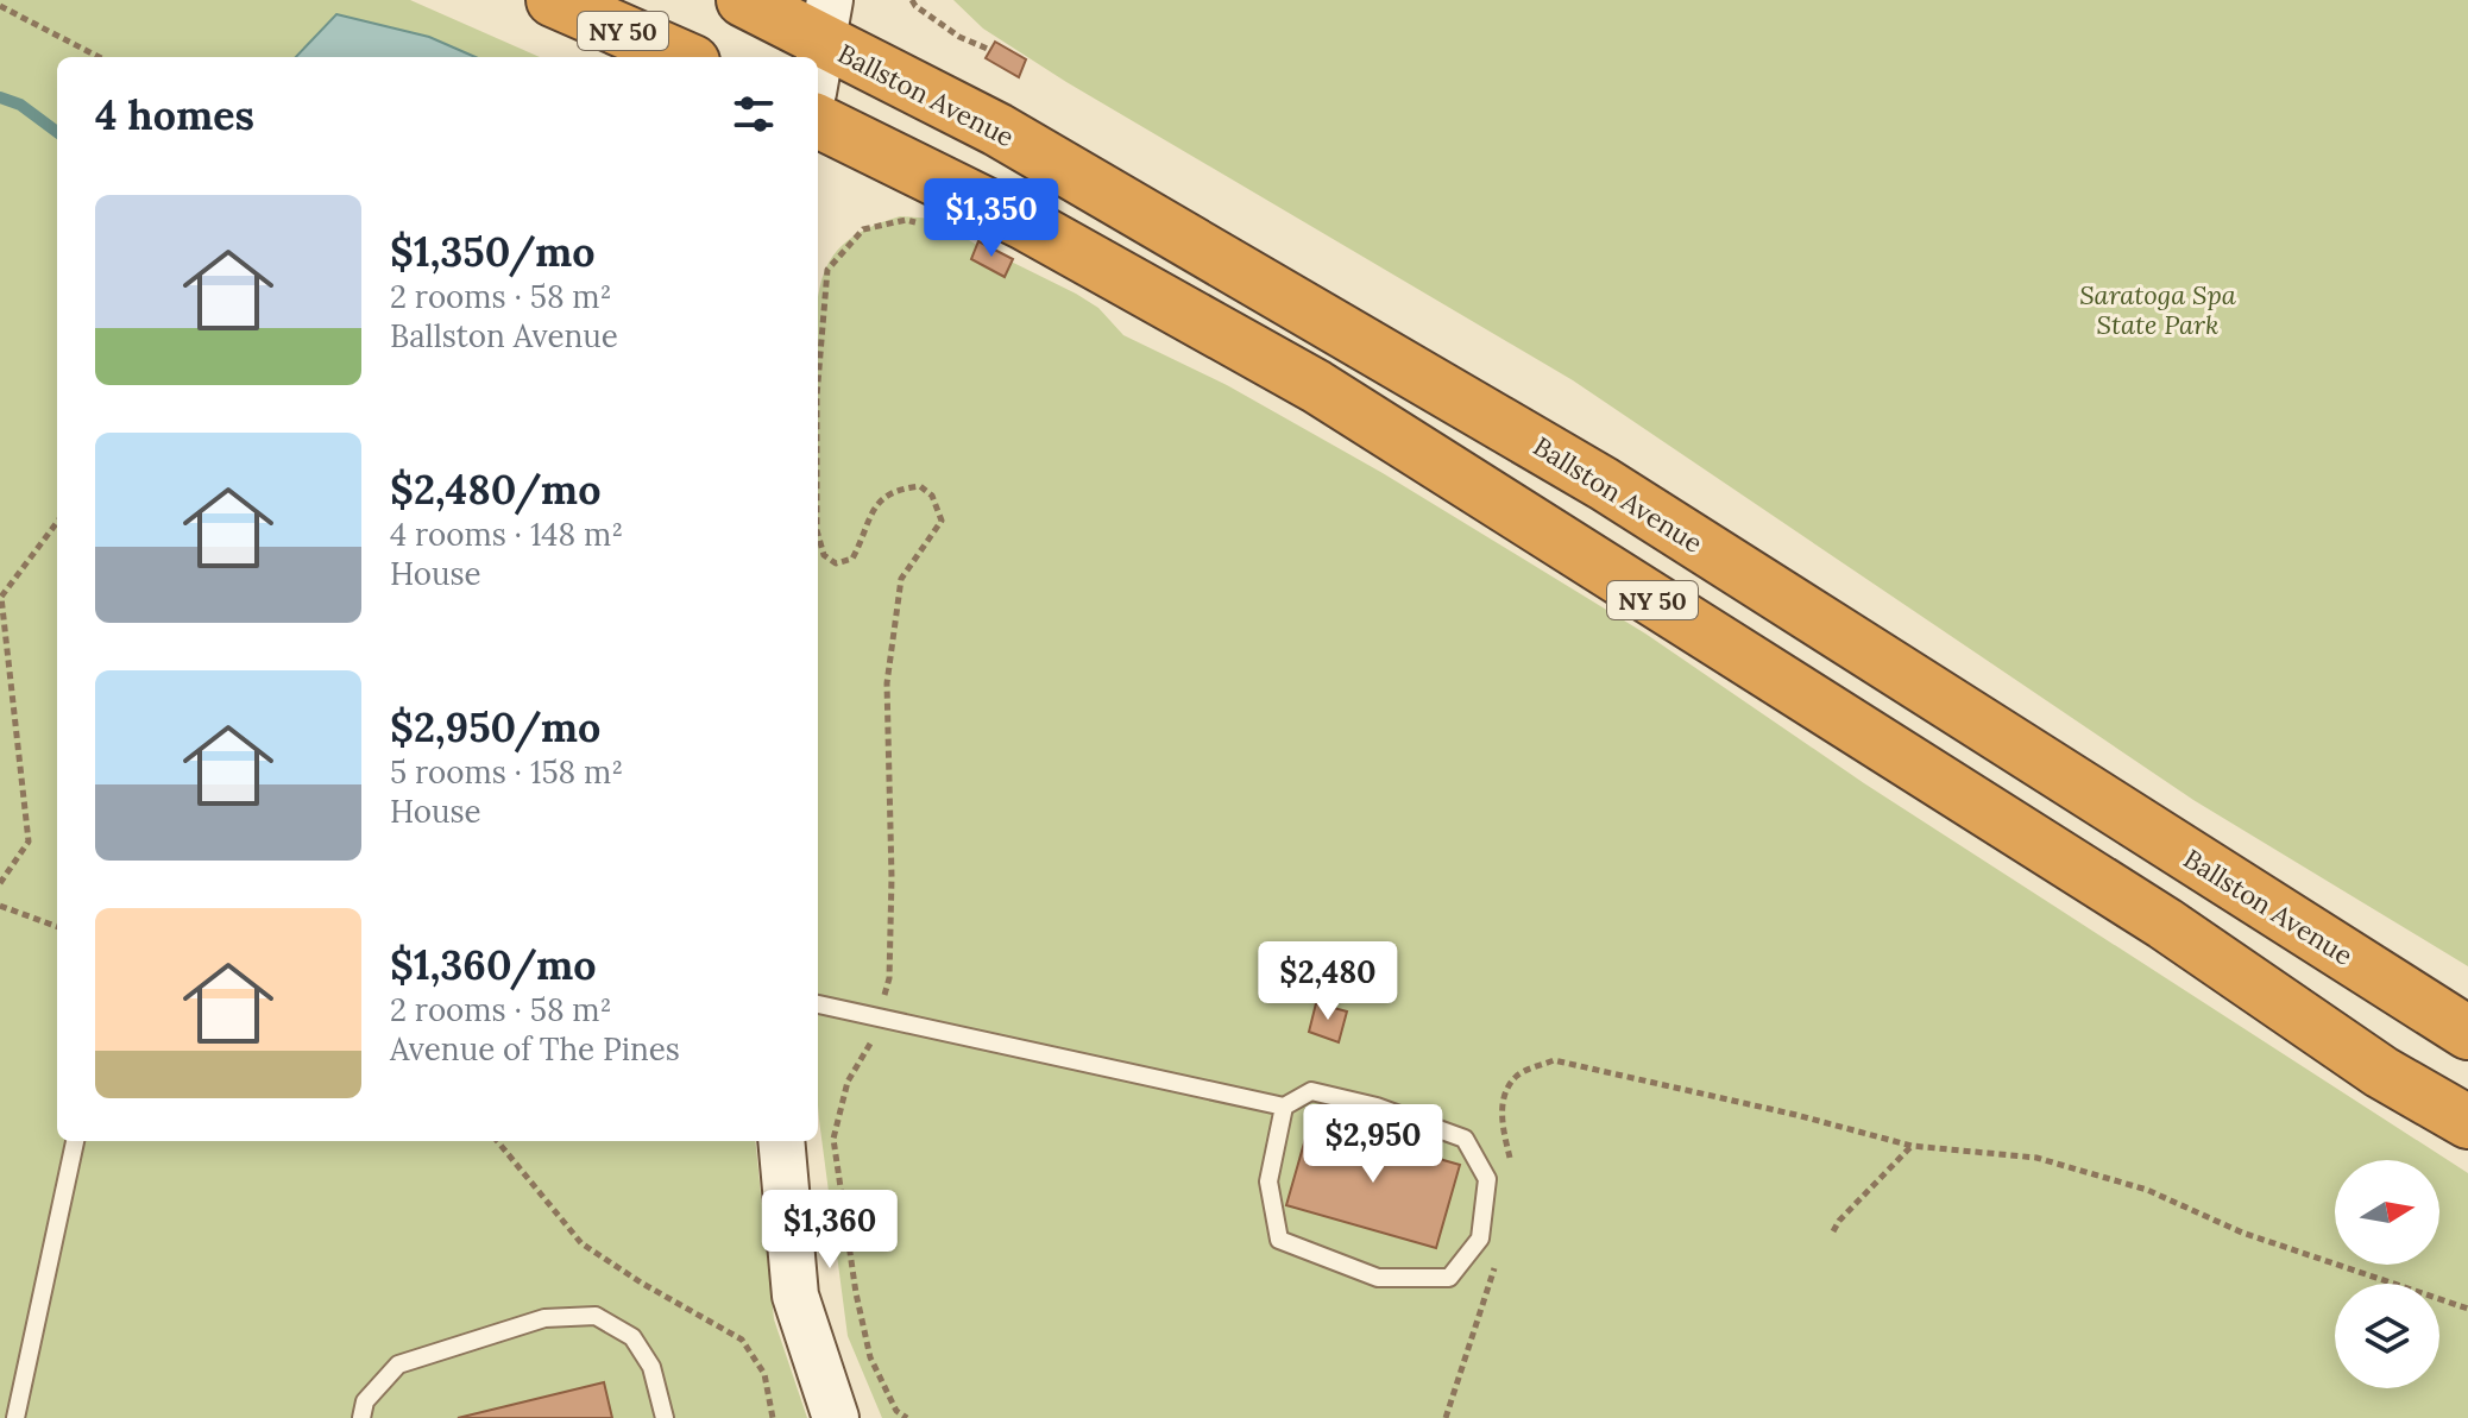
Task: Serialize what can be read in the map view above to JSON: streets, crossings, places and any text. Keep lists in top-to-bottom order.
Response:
{
  "streets": {
    "highway": ["NY 50", "Ballston Avenue"]
  },
  "parks": ["Saratoga Spa State Park"],
  "north": "right",
  "page": {
    "heading": "4 homes",
    "list": [
      {
        "name": "$1,350/mo",
        "note": "2 rooms · 58 m² · Ballston Avenue"
      },
      {
        "name": "$2,480/mo",
        "note": "4 rooms · 148 m² · House"
      },
      {
        "name": "$2,950/mo",
        "note": "5 rooms · 158 m² · House"
      },
      {
        "name": "$1,360/mo",
        "note": "2 rooms · 58 m² · Avenue of The Pines"
      }
    ],
    "price": [
      "$1,350",
      "$2,480",
      "$2,950",
      "$1,360"
    ]
  }
}
